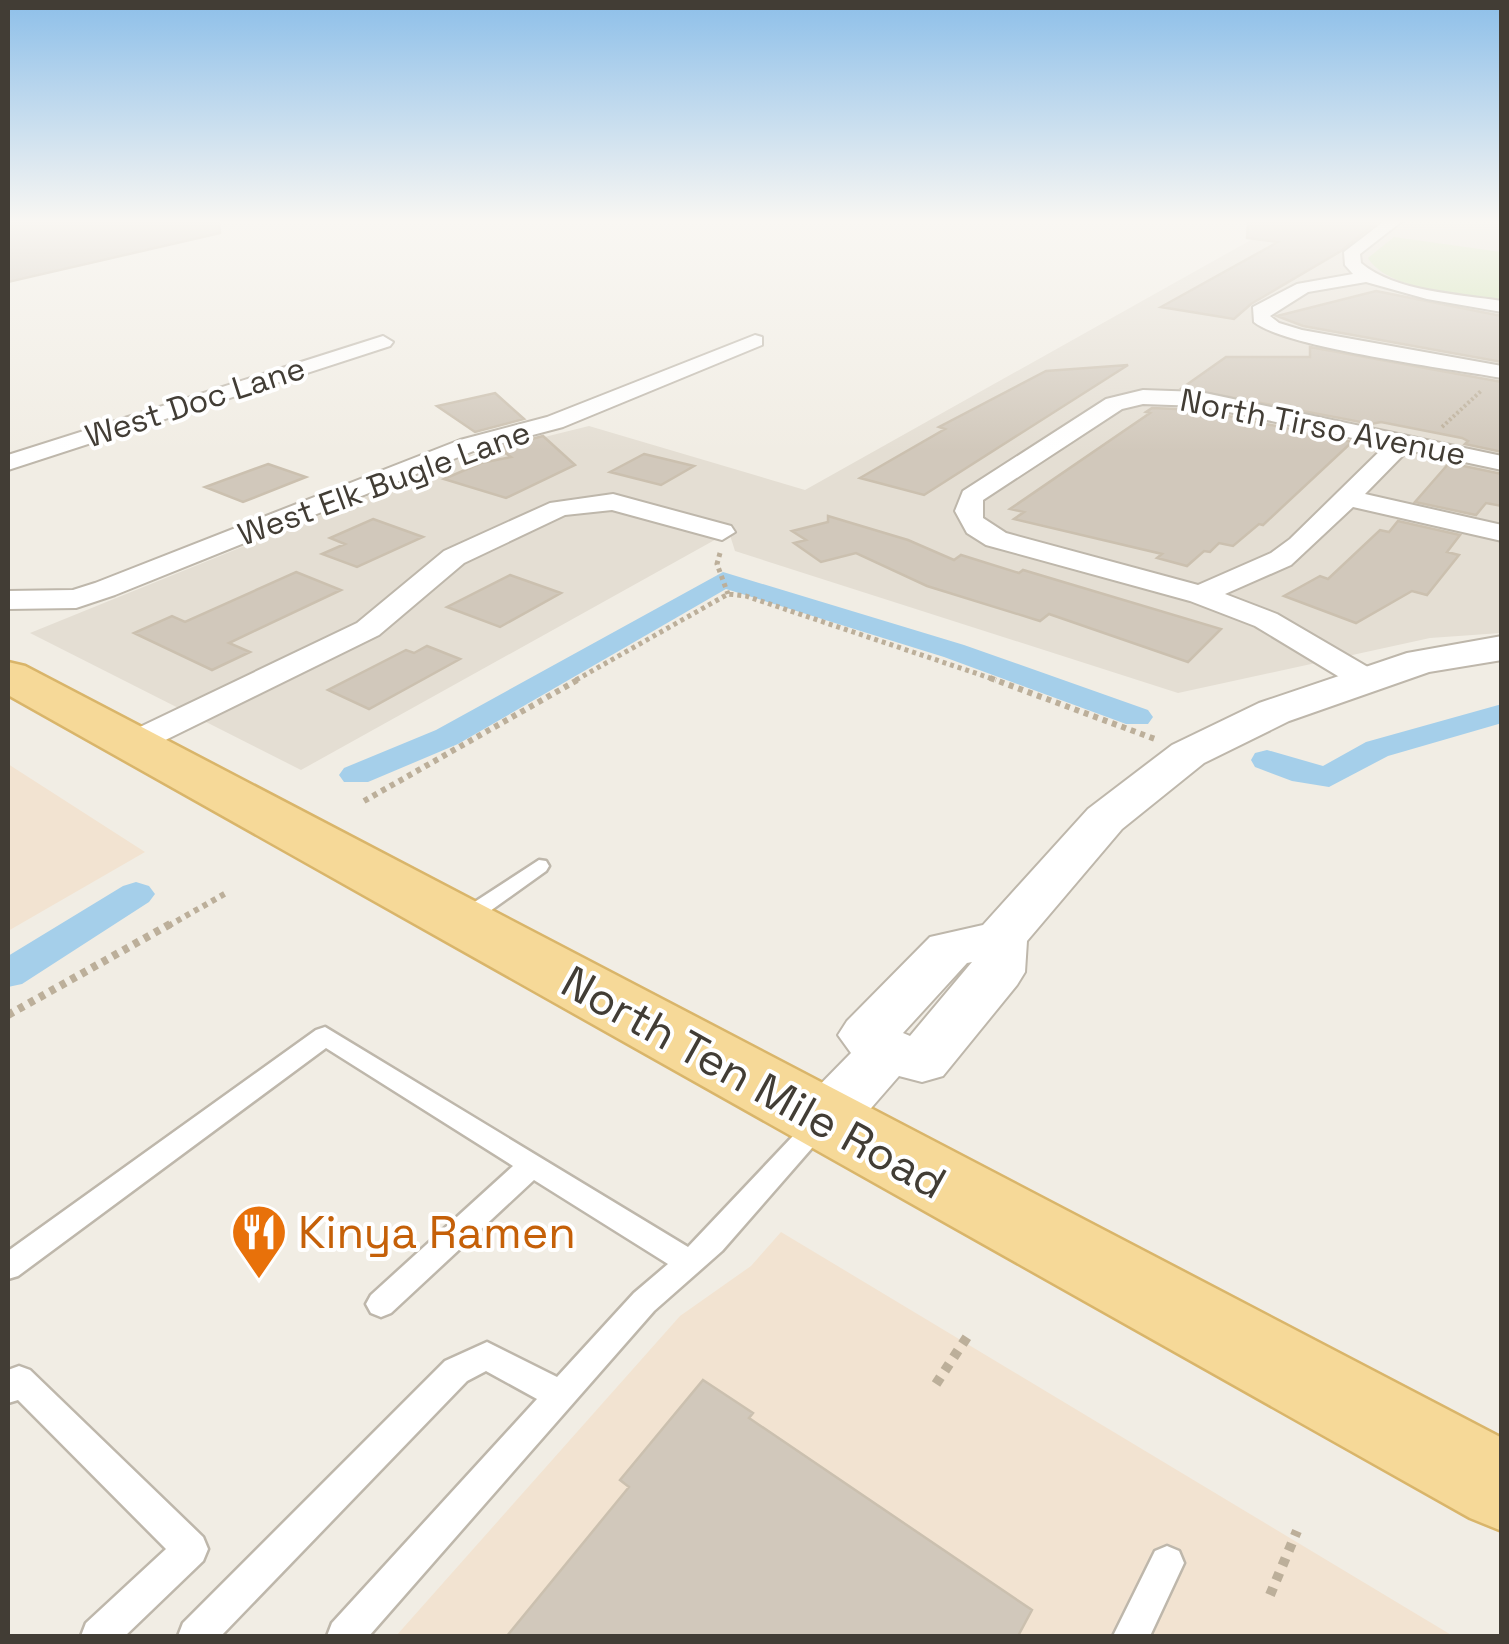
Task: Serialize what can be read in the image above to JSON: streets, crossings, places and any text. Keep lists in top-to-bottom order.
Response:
{
  "streets": {
    "main road": ["North Ten Mile Road"],
    "street": ["West Doc Lane", "North Tirso Avenue", "West Elk Bugle Lane"]
  },
  "places": {
    "restaurant": ["Kinya Ramen"]
  }
}
